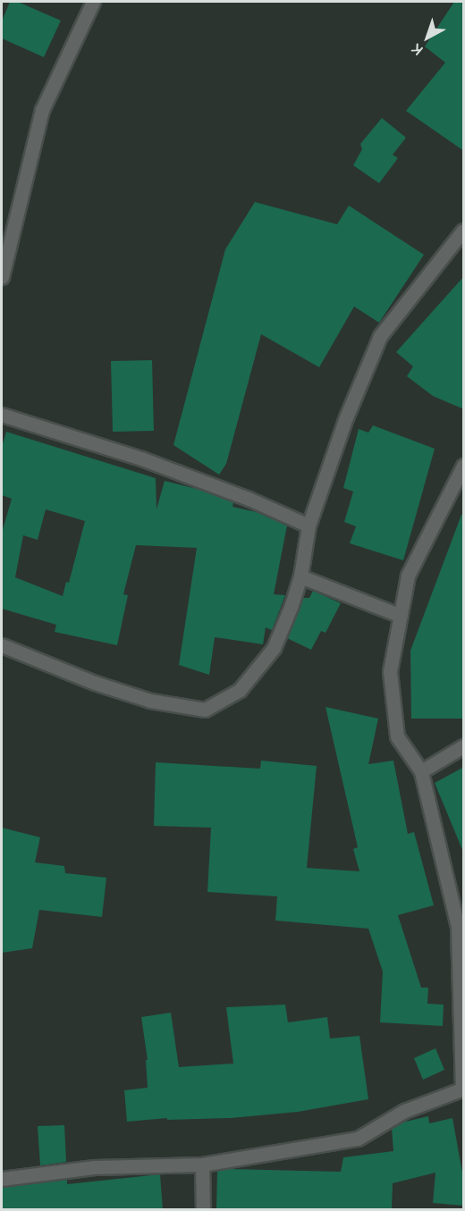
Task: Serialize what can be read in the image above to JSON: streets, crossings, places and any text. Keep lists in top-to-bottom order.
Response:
{
  "north": "bottom left"
}
